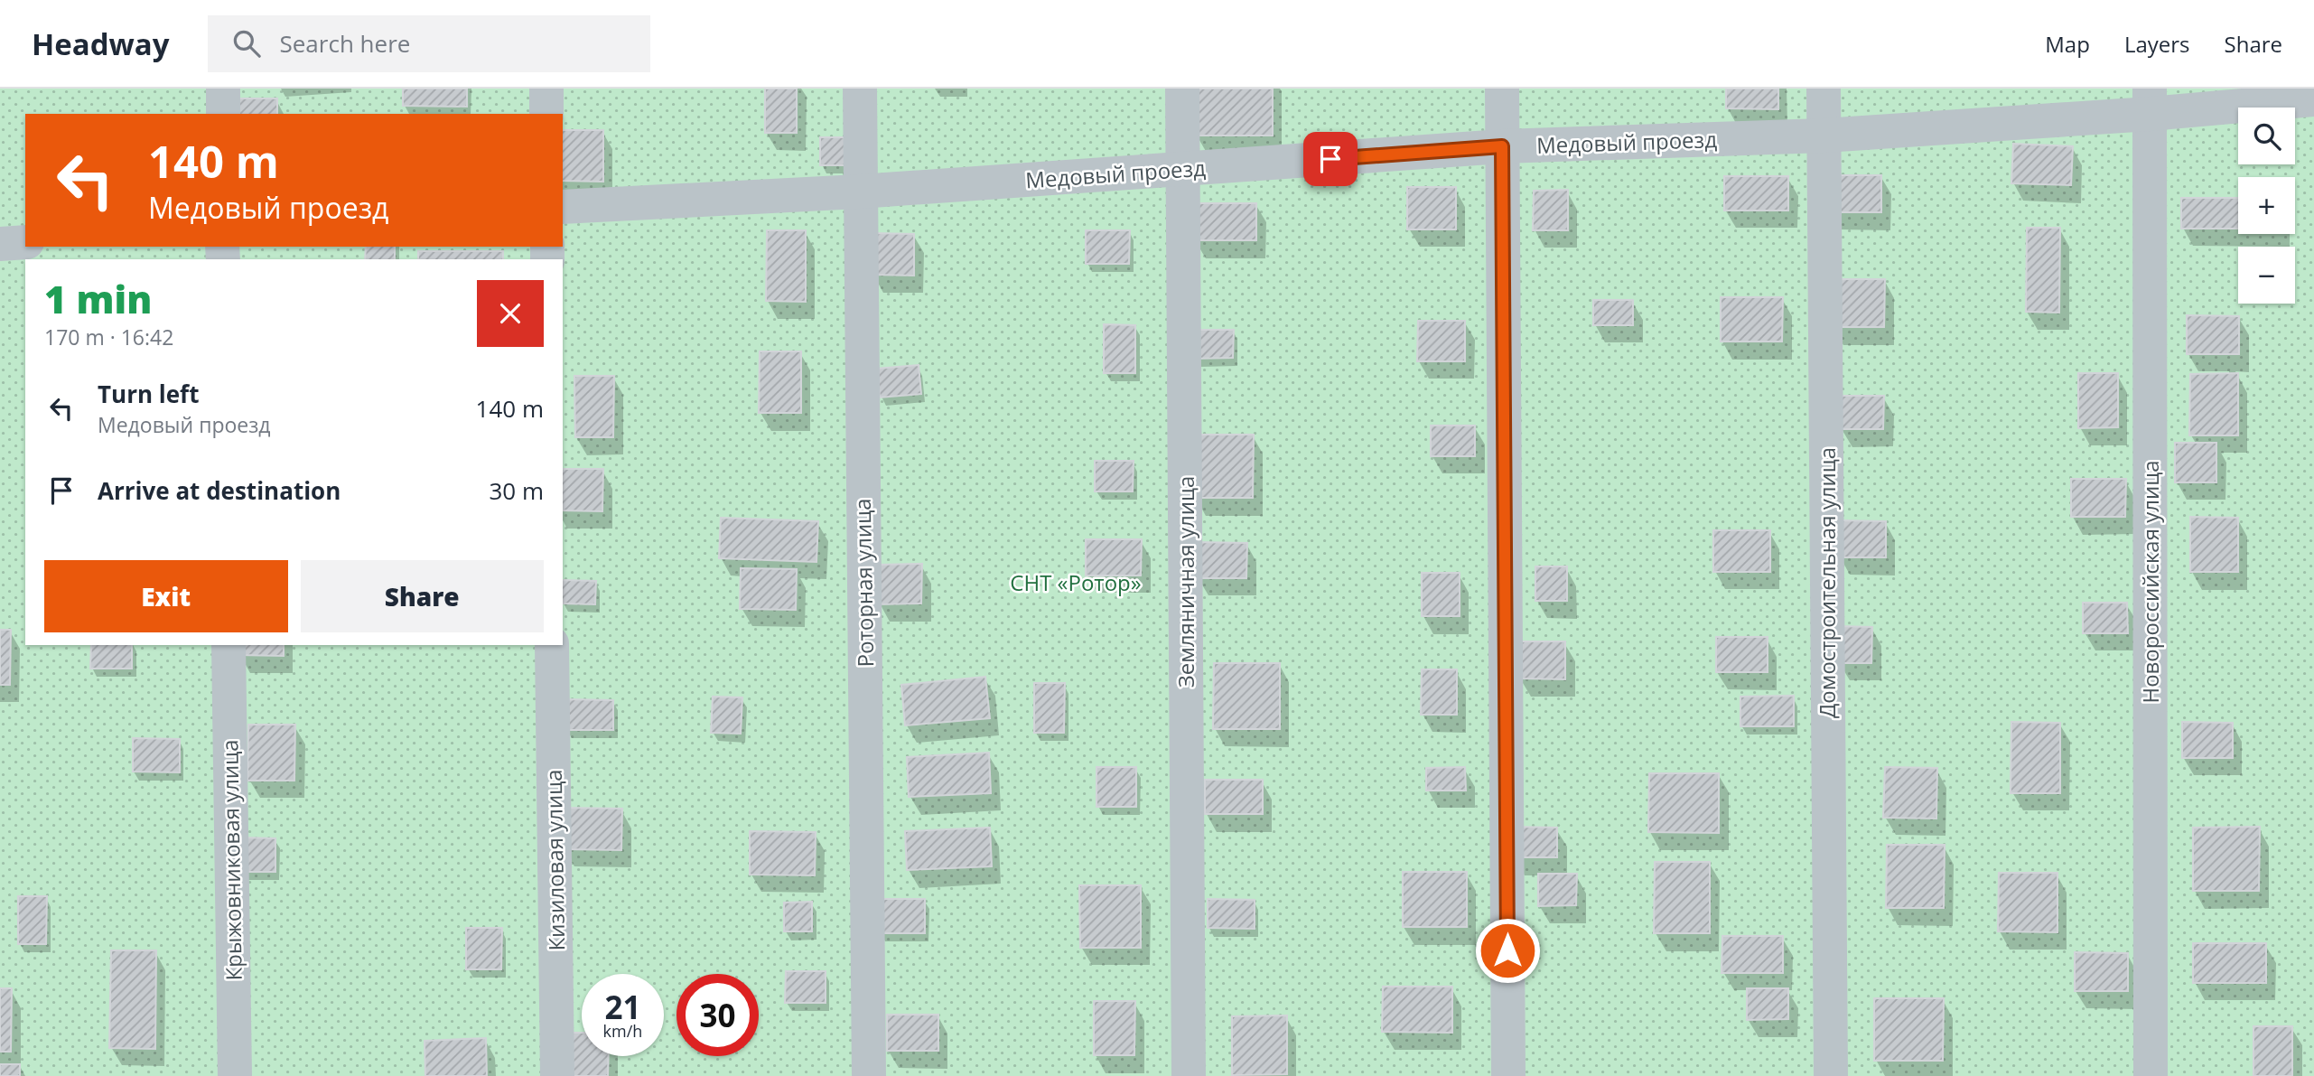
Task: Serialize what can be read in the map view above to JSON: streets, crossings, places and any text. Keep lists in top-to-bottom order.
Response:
{
  "streets": {
    "street": [
      "Медовый проезд",
      "Земляничная улица",
      "Новороссийская улица",
      "Роторная улица",
      "Домостроительная улица",
      "Крыжовниковая улица",
      "Кизиловая улица"
    ]
  },
  "crossings": [
    ["Медовый проезд", "Земляничная улица"],
    ["Медовый проезд", "Новороссийская улица"],
    ["Медовый проезд", "Роторная улица"],
    ["Медовый проезд", "Домостроительная улица"]
  ],
  "parks": ["СНТ «Ротор»"],
  "page": {
    "header": "Headway",
    "search": "Search here",
    "nav": ["Map", "Layers", "Share"],
    "map_buttons": ["+", "−"],
    "turn": ["140 m", "Медовый проезд"],
    "heading": ["1 min", "170 m · 16:42"],
    "list": [
      {
        "name": "Turn left",
        "note": "Медовый проезд",
        "value": "140 m"
      },
      {
        "name": "Arrive at destination",
        "value": "30 m"
      }
    ],
    "buttons": ["Exit", "Share"],
    "speed": "21 km/h",
    "limit": "30"
  }
}
